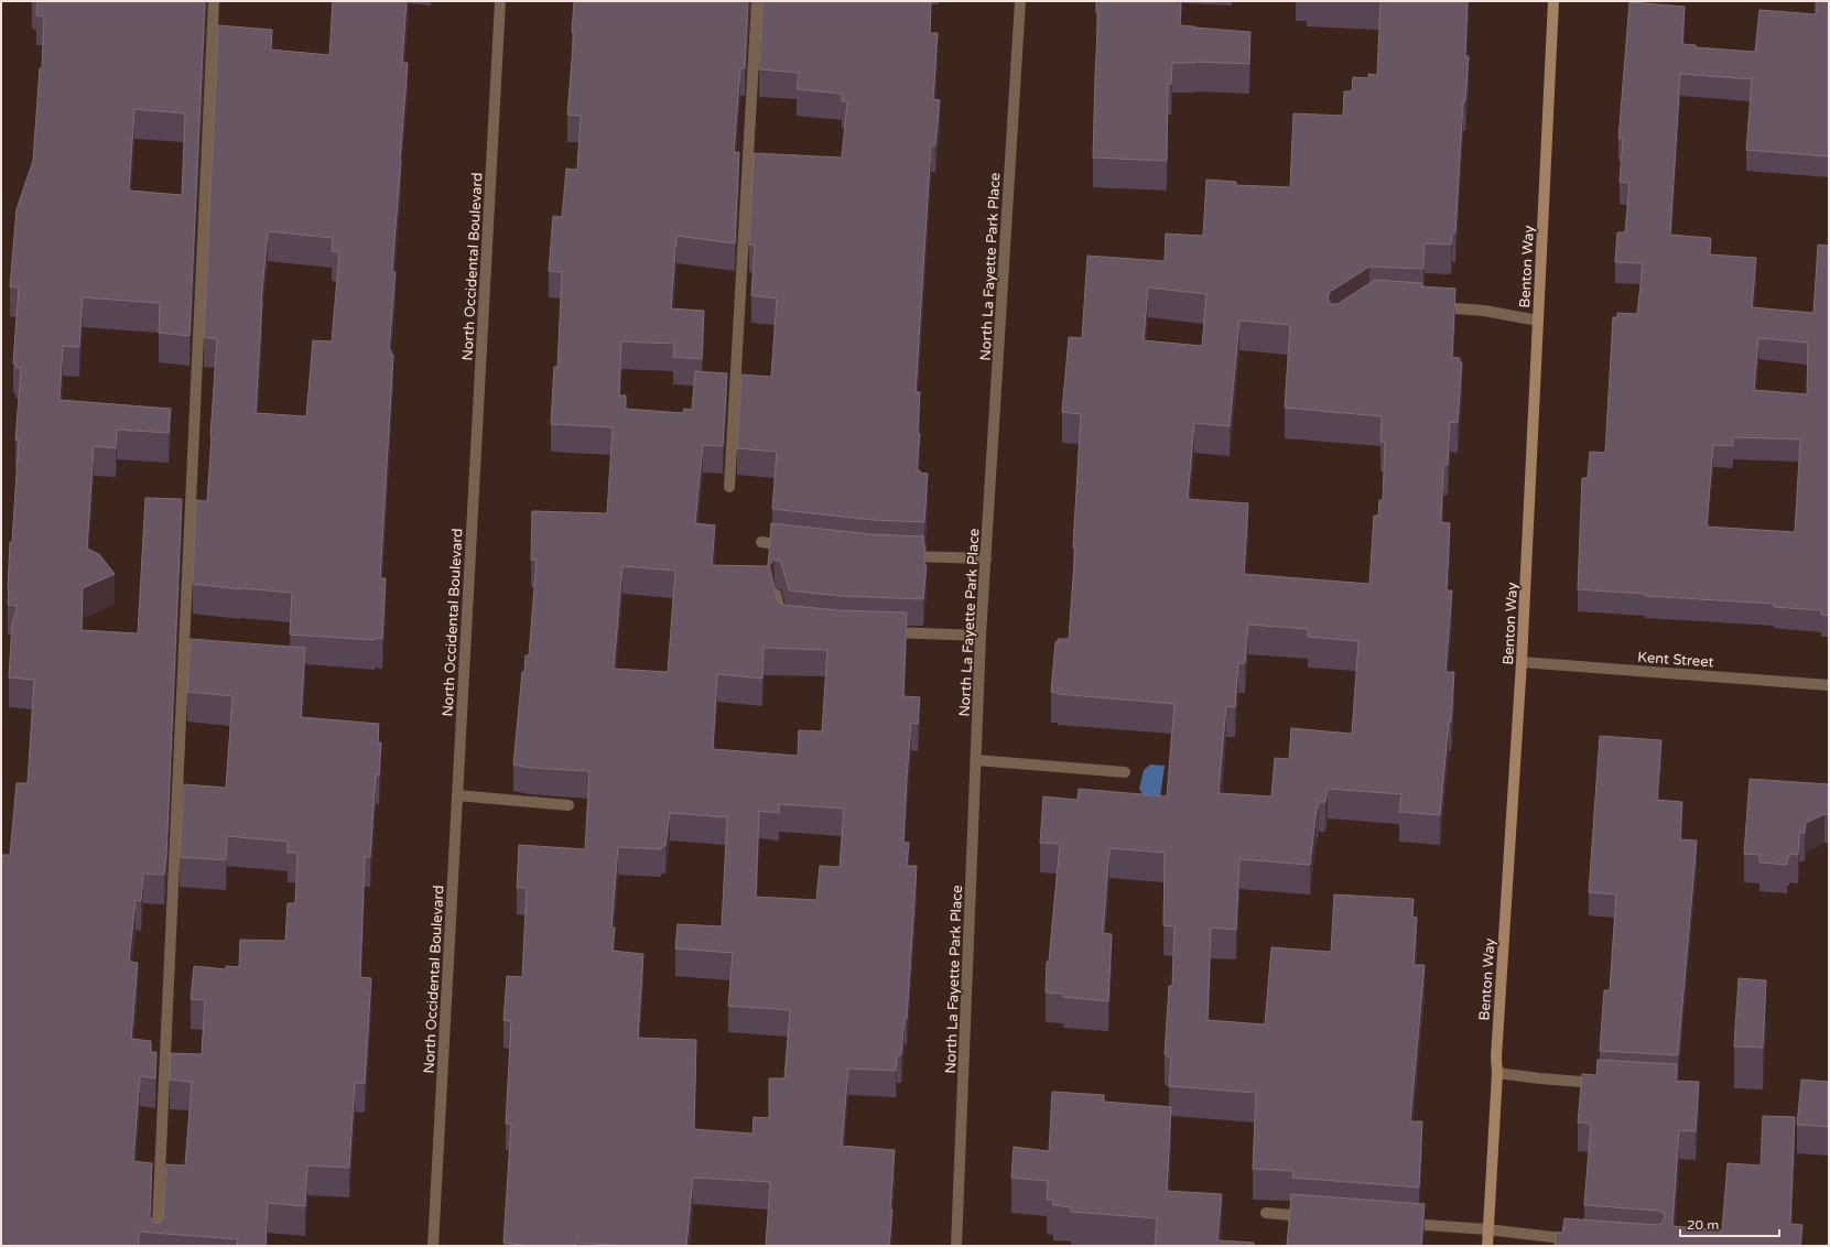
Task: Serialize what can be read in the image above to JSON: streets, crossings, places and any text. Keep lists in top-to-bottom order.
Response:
{
  "streets": {
    "street": [
      "North Occidental Boulevard",
      "North La Fayette Park Place",
      "Benton Way",
      "Kent Street"
    ]
  },
  "crossings": [
    ["Benton Way", "Kent Street"]
  ],
  "scale_bar": "20 m"
}
